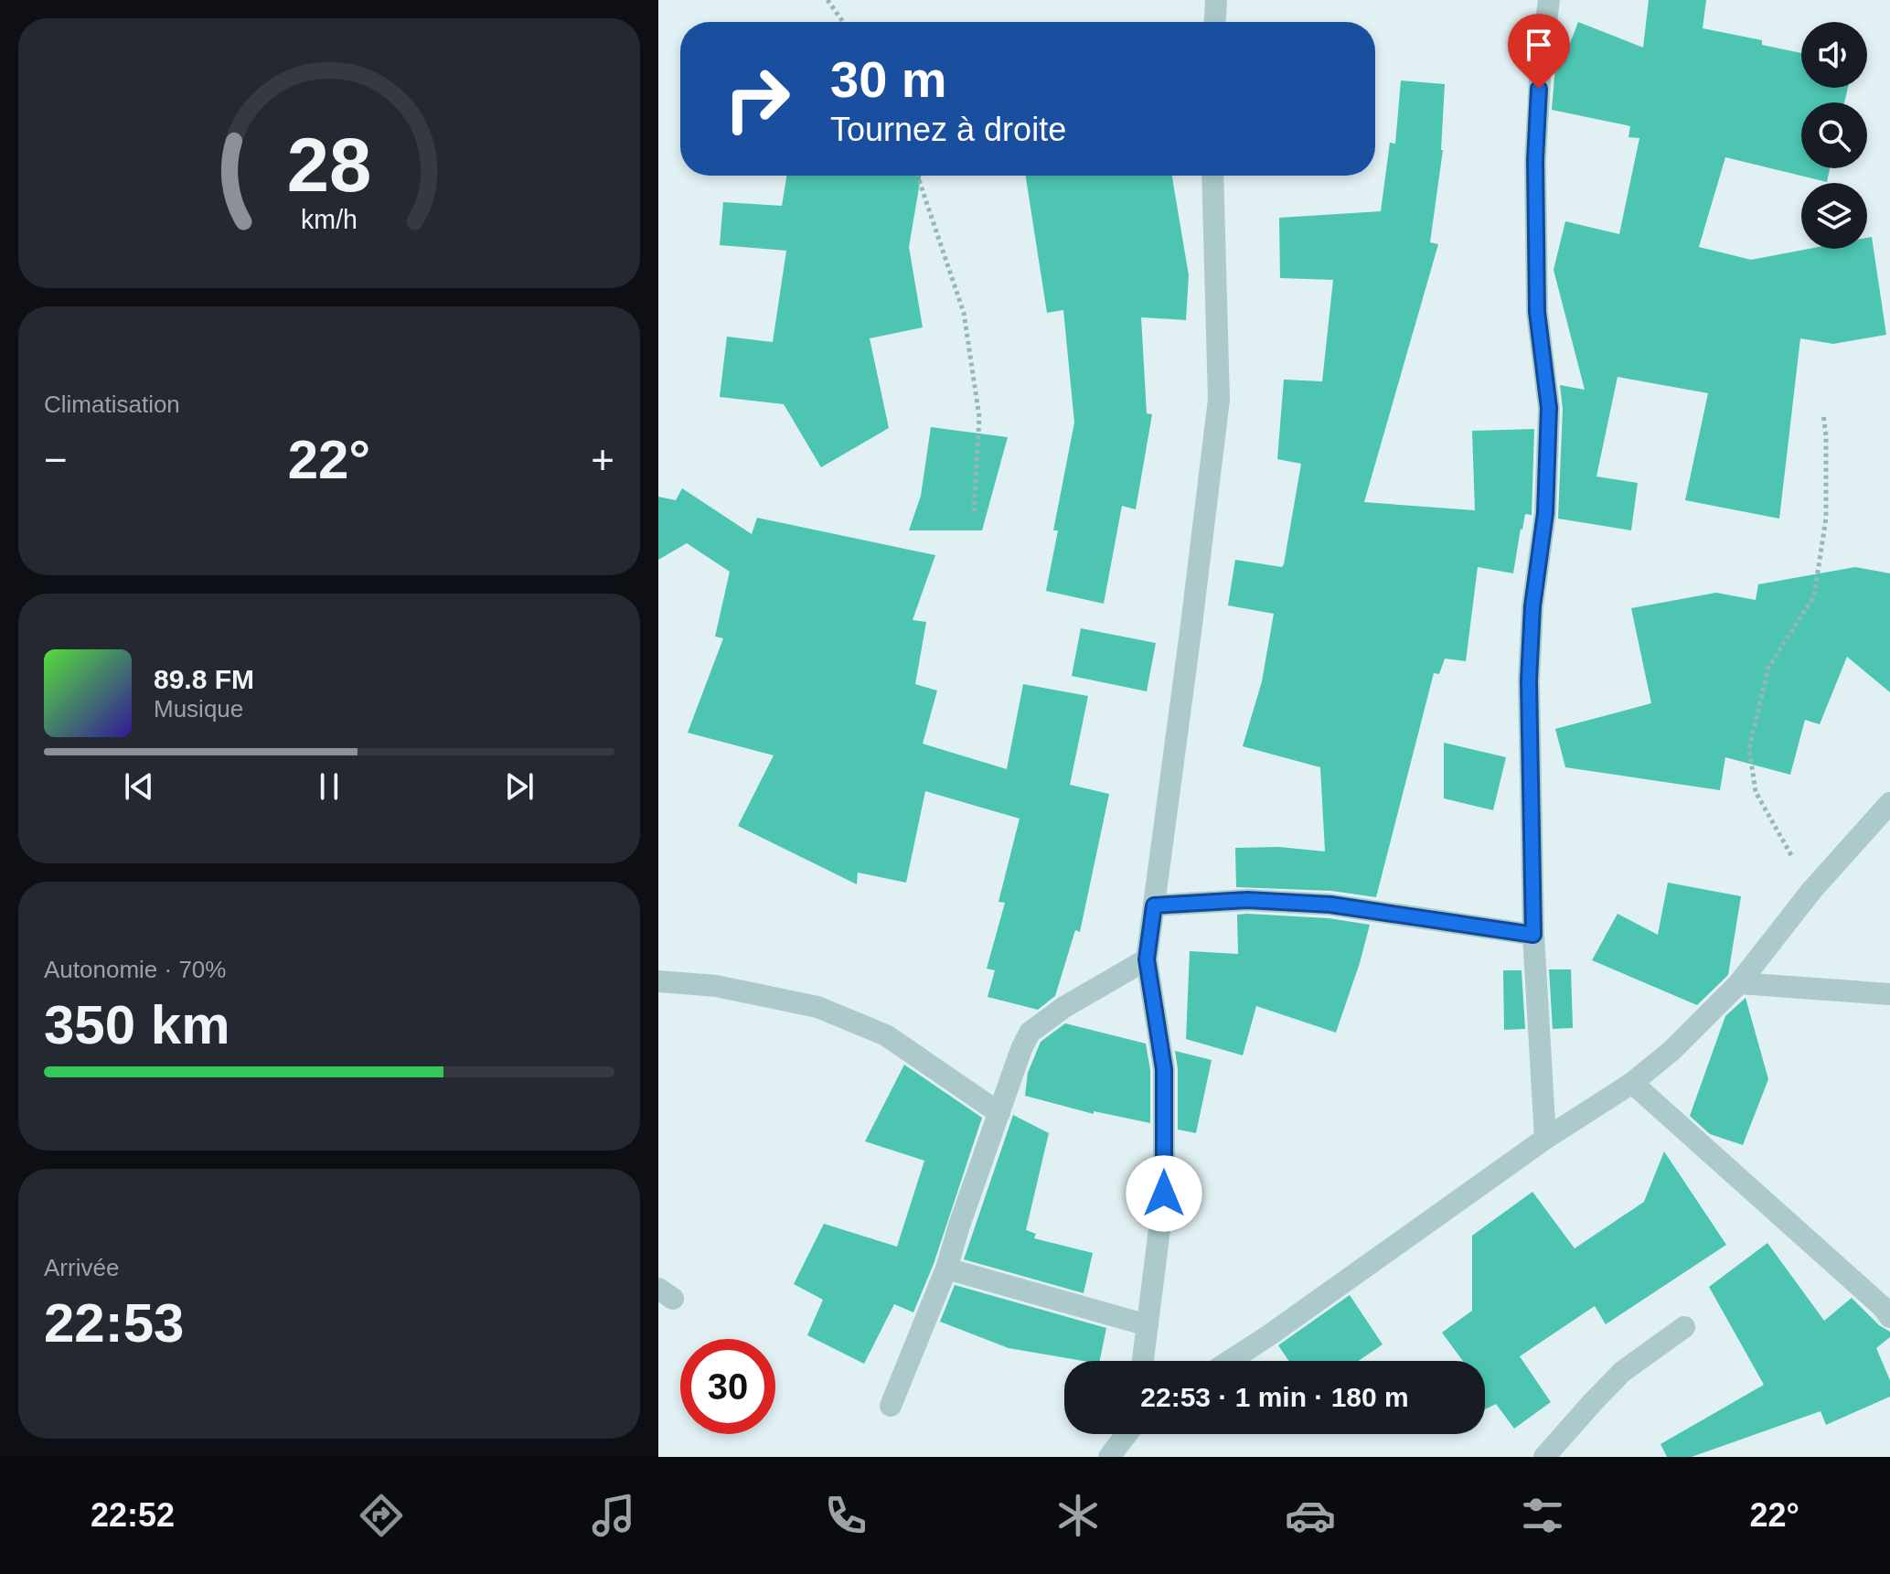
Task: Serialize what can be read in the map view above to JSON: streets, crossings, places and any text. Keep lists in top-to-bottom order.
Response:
{
  "page": {
    "turn": ["30 m", "Tournez à droite"],
    "tile": [
      "Climatisation",
      ["Autonomie · 70%", "350 km"],
      ["Arrivée", "22:53"]
    ],
    "heat": ["−", "22°", "+"],
    "song": ["89.8 FM", "Musique"],
    "limit": "30",
    "trip": "22:53 · 1 min · 180 m",
    "tabs": ["22:52", "22°"],
    "gauge": ["28", "km/h"]
  }
}
